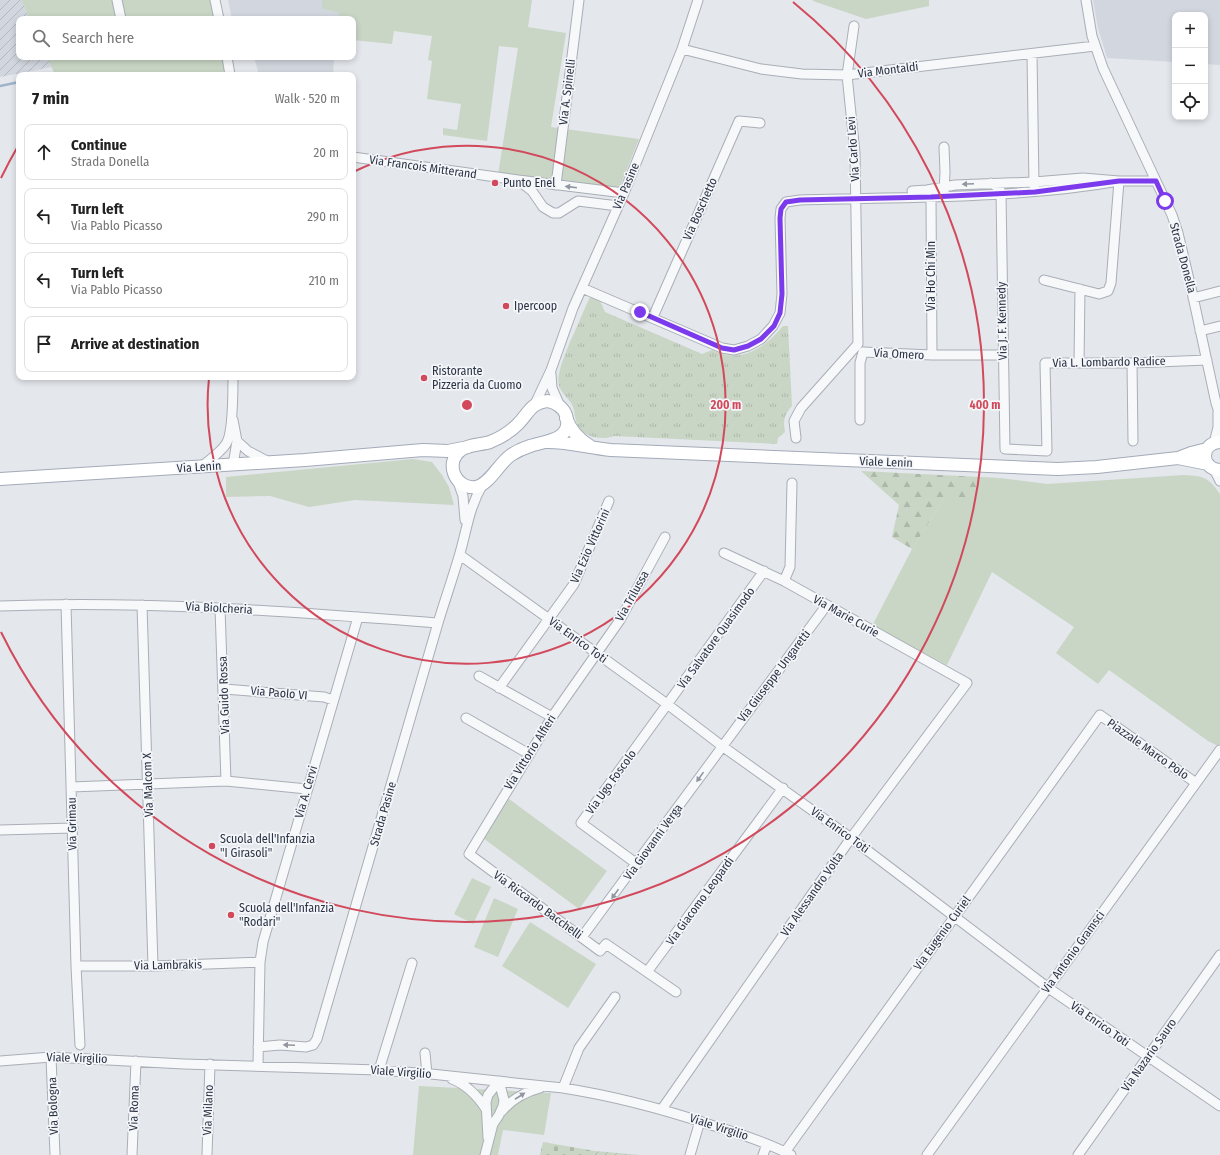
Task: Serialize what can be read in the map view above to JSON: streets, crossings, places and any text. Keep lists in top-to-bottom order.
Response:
{
  "streets": {
    "main road": ["Viale Lenin", "Via Lenin"],
    "street": [
      "Via Montaldi",
      "Via A. Spinelli",
      "Via Carlo Levi",
      "Via Francois Mitterand",
      "Via Pasine",
      "Via Boschetto",
      "Strada Donella",
      "Via Ho Chi Min",
      "Via J. F. Kennedy",
      "Via Omero",
      "Via L. Lombardo Radice",
      "Via Ezio Vittorini",
      "Via Trilussa",
      "Via Biolcheria",
      "Via Marie Curie",
      "Via Salvatore Quasimodo",
      "Via Enrico Toti",
      "Via Giuseppe Ungaretti",
      "Via Paolo VI",
      "Via Guido Rossa",
      "Piazzale Marco Polo",
      "Via Vittorio Alfieri",
      "Via Ugo Foscolo",
      "Via Malcom X",
      "Via A. Cervi",
      "Strada Pasine",
      "Via Grimau",
      "Via Giovanni Verga",
      "Via Alessandro Volta",
      "Via Giacomo Leopardi",
      "Via Riccardo Bacchelli",
      "Via Eugenio Curiel",
      "Via Antonio Gramsci",
      "Via Lambrakis",
      "Via Nazario Sauro",
      "Viale Virgilio",
      "Via Bologna",
      "Via Roma",
      "Via Milano"
    ]
  },
  "crossings": [
    ["Via Montaldi", "Via Carlo Levi"],
    ["Via Montaldi", "Via Pasine"],
    ["Via Montaldi", "Strada Donella"],
    ["Via A. Spinelli", "Via Francois Mitterand"],
    ["Via Carlo Levi", "Via Omero"],
    ["Via Francois Mitterand", "Via Pasine"],
    ["Via Pasine", "Via Lenin"],
    ["Strada Donella", "Via L. Lombardo Radice"],
    ["Strada Donella", "Viale Lenin"],
    ["Via Ho Chi Min", "Via Omero"],
    ["Via J. F. Kennedy", "Via Omero"],
    ["Via J. F. Kennedy", "Via L. Lombardo Radice"],
    ["Via Ezio Vittorini", "Via Enrico Toti"],
    ["Via Trilussa", "Via Enrico Toti"],
    ["Via Trilussa", "Via Vittorio Alfieri"],
    ["Via Biolcheria", "Via Guido Rossa"],
    ["Via Biolcheria", "Via Malcom X"],
    ["Via Biolcheria", "Via A. Cervi"],
    ["Via Biolcheria", "Strada Pasine"],
    ["Via Biolcheria", "Via Grimau"],
    ["Via Marie Curie", "Via Salvatore Quasimodo"],
    ["Via Marie Curie", "Via Giuseppe Ungaretti"],
    ["Via Marie Curie", "Via Alessandro Volta"],
    ["Via Salvatore Quasimodo", "Via Enrico Toti"],
    ["Via Salvatore Quasimodo", "Via Ugo Foscolo"],
    ["Via Enrico Toti", "Via Giuseppe Ungaretti"],
    ["Via Enrico Toti", "Via Vittorio Alfieri"],
    ["Via Enrico Toti", "Via Ugo Foscolo"],
    ["Via Enrico Toti", "Strada Pasine"],
    ["Via Enrico Toti", "Via Giovanni Verga"],
    ["Via Enrico Toti", "Via Alessandro Volta"],
    ["Via Enrico Toti", "Via Giacomo Leopardi"],
    ["Via Enrico Toti", "Via Eugenio Curiel"],
    ["Via Enrico Toti", "Via Antonio Gramsci"],
    ["Via Enrico Toti", "Via Nazario Sauro"],
    ["Via Giuseppe Ungaretti", "Via Giovanni Verga"],
    ["Via Paolo VI", "Via Guido Rossa"],
    ["Via Paolo VI", "Via A. Cervi"],
    ["Piazzale Marco Polo", "Via Eugenio Curiel"],
    ["Piazzale Marco Polo", "Via Antonio Gramsci"],
    ["Via Vittorio Alfieri", "Via Riccardo Bacchelli"],
    ["Via Ugo Foscolo", "Via Giovanni Verga"],
    ["Via Malcom X", "Via Lambrakis"],
    ["Via A. Cervi", "Strada Pasine"],
    ["Via A. Cervi", "Via Lambrakis"],
    ["Via A. Cervi", "Viale Virgilio"],
    ["Via Grimau", "Via Lambrakis"],
    ["Via Giovanni Verga", "Via Riccardo Bacchelli"],
    ["Via Alessandro Volta", "Viale Virgilio"],
    ["Via Giacomo Leopardi", "Via Riccardo Bacchelli"],
    ["Via Eugenio Curiel", "Viale Virgilio"],
    ["Viale Virgilio", "Via Bologna"],
    ["Viale Virgilio", "Via Roma"],
    ["Viale Virgilio", "Via Milano"]
  ],
  "one_way": ["Strada Pasine", "Via Giovanni Verga"],
  "places": [
    "Punto Enel",
    "Ipercoop",
    "Ristorante Pizzeria da Cuomo",
    "Scuola dell'Infanzia \"I Girasoli\"",
    "Scuola dell'Infanzia \"Rodari\""
  ],
  "page": {
    "map_buttons": ["+", "−"],
    "search": "Search here",
    "heading": ["7 min", "Walk · 520 m"],
    "list": [
      ["Continue", "Strada Donella", "20 m"],
      ["Turn left", "Via Pablo Picasso", "290 m"],
      ["Turn left", "Via Pablo Picasso", "210 m"],
      "Arrive at destination"
    ]
  },
  "rings": ["200 m", "400 m"]
}
